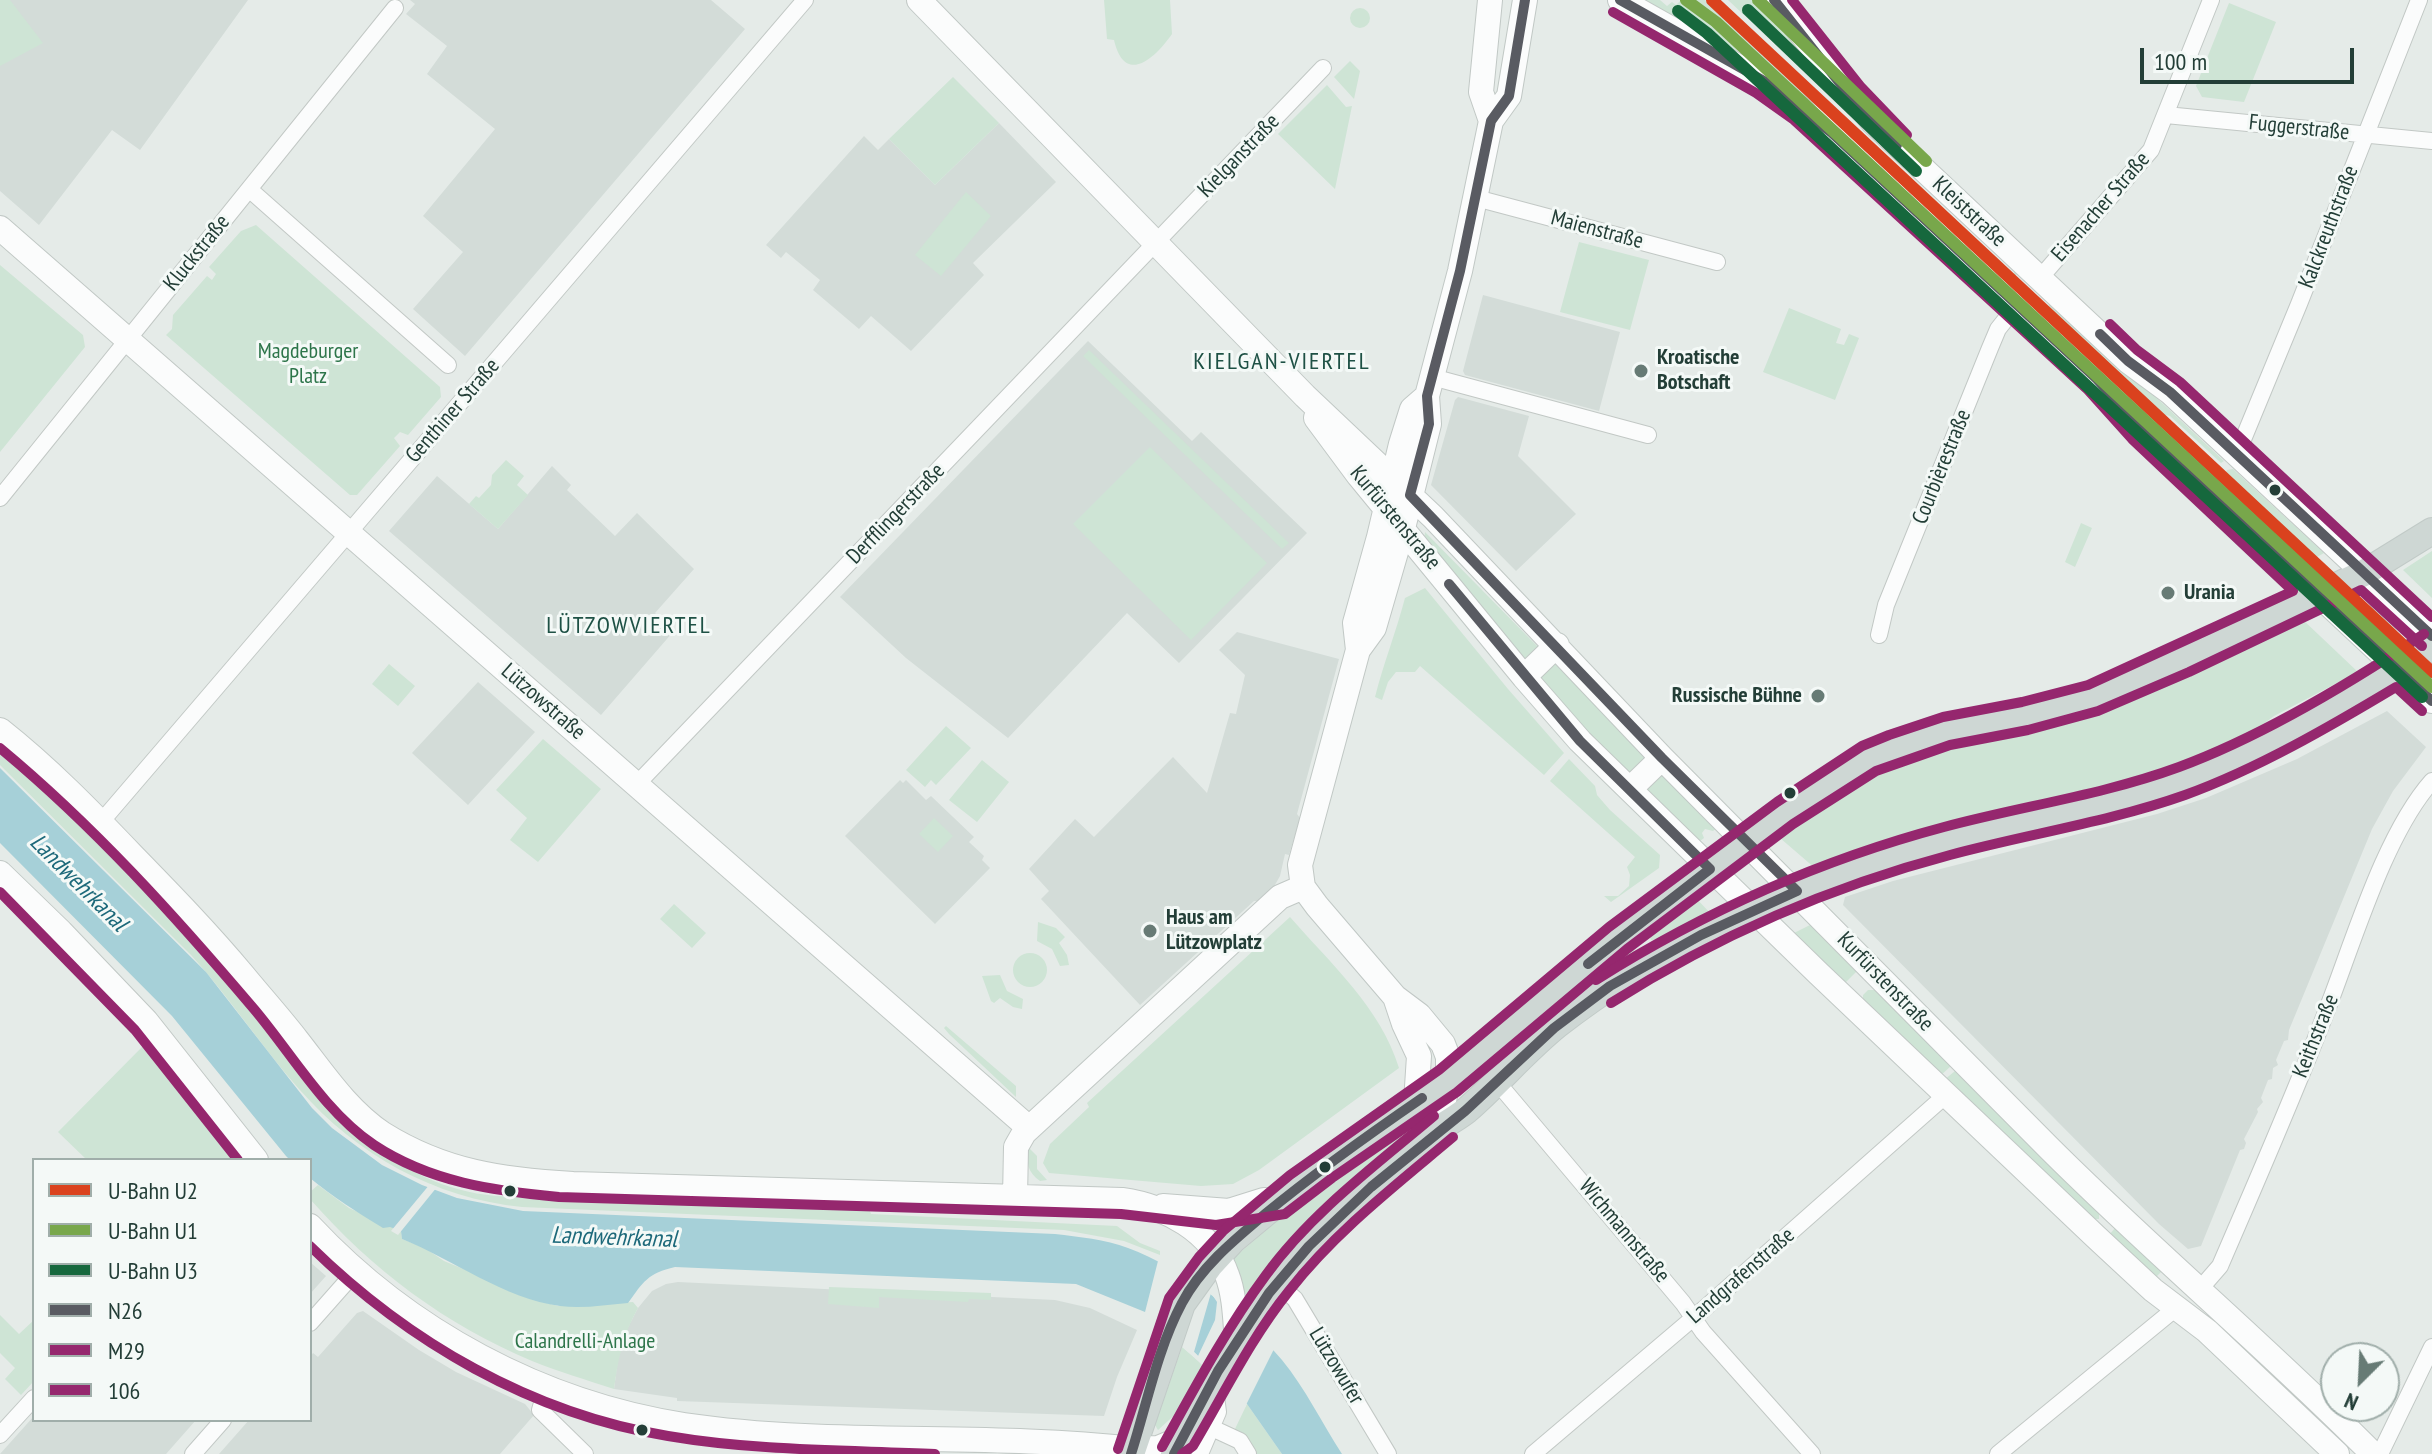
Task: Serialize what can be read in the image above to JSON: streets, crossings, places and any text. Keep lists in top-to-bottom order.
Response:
{
  "streets": {
    "main road": ["Kleiststraße", "Kurfürstenstraße", "Lützowstraße"],
    "street": [
      "Fuggerstraße",
      "Kielganstraße",
      "Eisenacher Straße",
      "Kalckreuthstraße",
      "Maienstraße",
      "Kluckstraße",
      "Genthiner Straße",
      "Courbièrestraße",
      "Derfflingerstraße",
      "Keithstraße",
      "Wichmannstraße",
      "Landgrafenstraße",
      "Lützowufer"
    ]
  },
  "crossings": [
    ["Fuggerstraße", "Eisenacher Straße"],
    ["Fuggerstraße", "Kalckreuthstraße"],
    ["Kielganstraße", "Derfflingerstraße"],
    ["Kielganstraße", "Kurfürstenstraße"],
    ["Eisenacher Straße", "Kleiststraße"],
    ["Kleiststraße", "Kalckreuthstraße"],
    ["Kleiststraße", "Courbièrestraße"],
    ["Kluckstraße", "Lützowstraße"],
    ["Genthiner Straße", "Lützowstraße"],
    ["Derfflingerstraße", "Kurfürstenstraße"],
    ["Derfflingerstraße", "Lützowstraße"],
    ["Kurfürstenstraße", "Keithstraße"],
    ["Kurfürstenstraße", "Landgrafenstraße"],
    ["Wichmannstraße", "Landgrafenstraße"]
  ],
  "districts": ["KIELGAN-VIERTEL", "LÜTZOWVIERTEL"],
  "water": ["Landwehrkanal"],
  "parks": ["Magdeburger Platz", "Calandrelli-Anlage"],
  "places": [
    "Kroatische Botschaft",
    "Urania",
    "Russische Bühne",
    "Haus am Lützowplatz"
  ],
  "lines": [
    "metro line U2",
    "metro line U1",
    "transit line N26",
    "transit line 106",
    "metro line U3",
    "transit line M29"
  ],
  "legend": [
    "U-Bahn U2",
    "U-Bahn U1",
    "U-Bahn U3",
    "N26",
    "M29",
    "106"
  ],
  "scale_bar": "100 m",
  "north": "bottom left"
}
